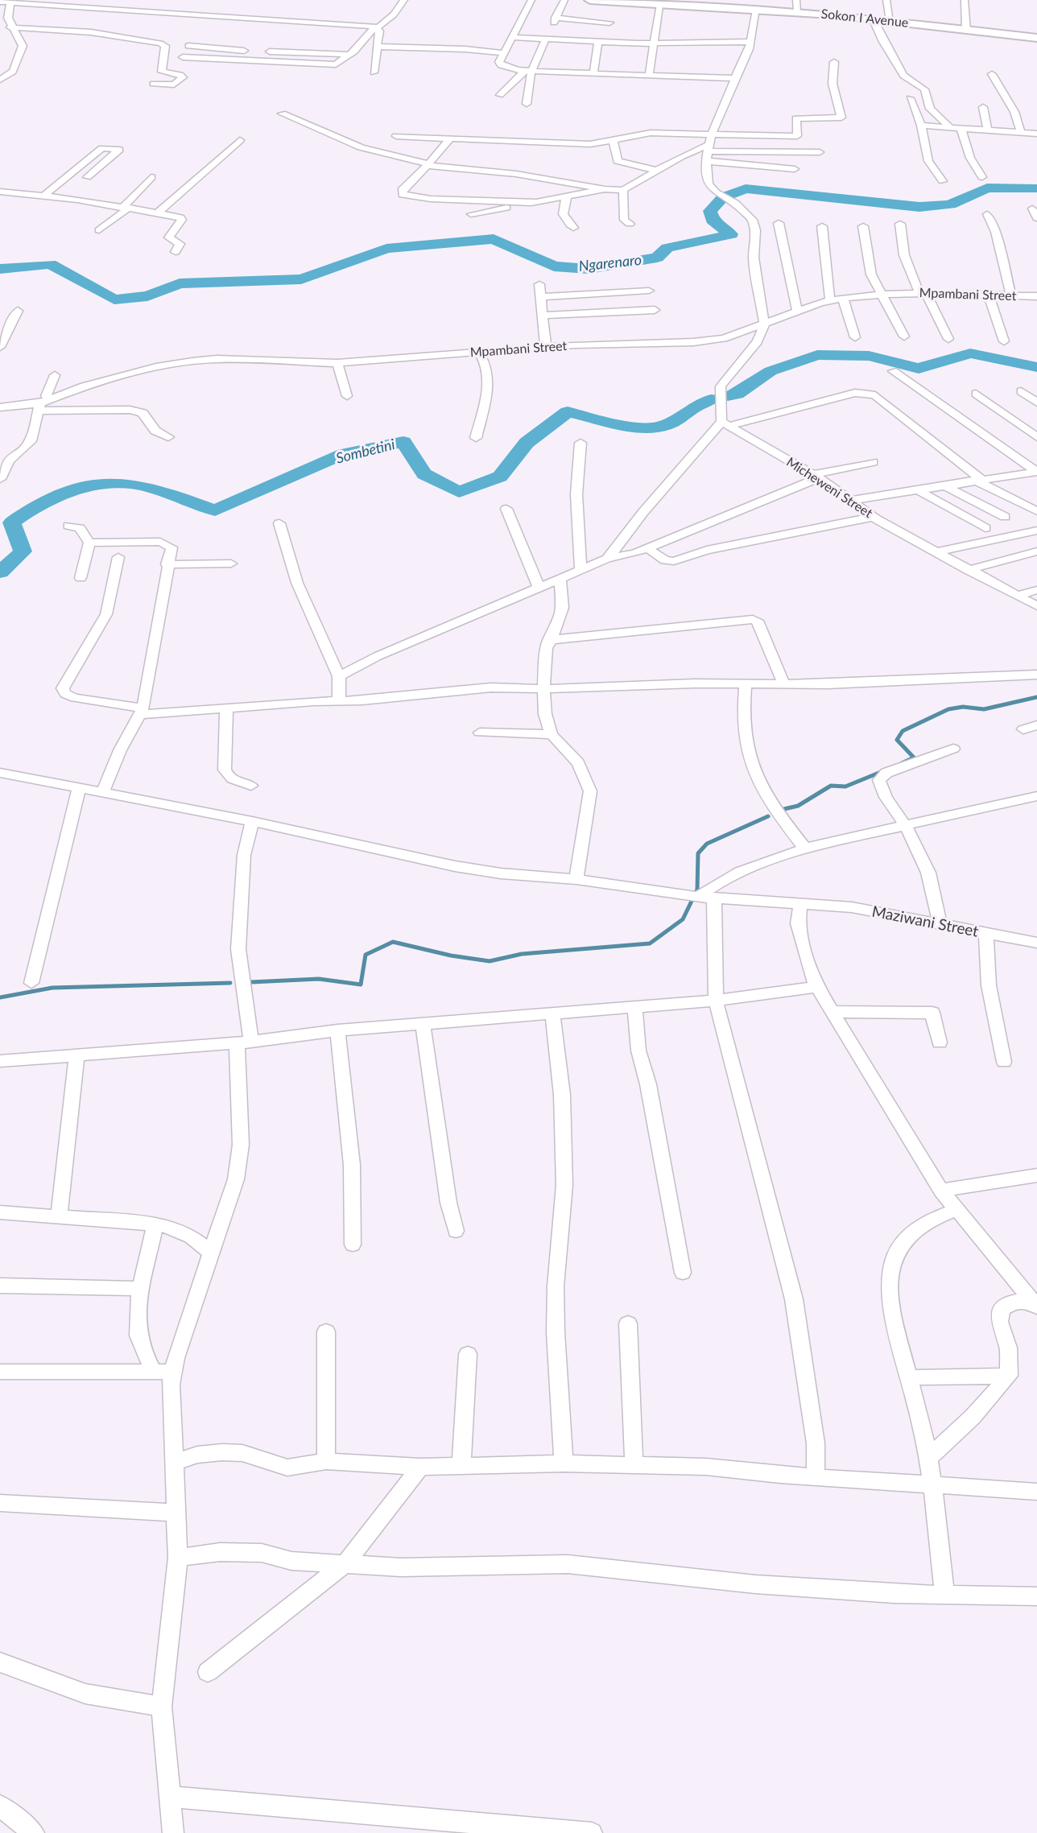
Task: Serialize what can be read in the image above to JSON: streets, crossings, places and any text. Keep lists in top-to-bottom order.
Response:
{
  "streets": {
    "street": [
      "Sokon I Avenue",
      "Mpambani Street",
      "Micheweni Street",
      "Maziwani Street"
    ]
  },
  "water": ["Ngarenaro", "Sombetini"]
}
